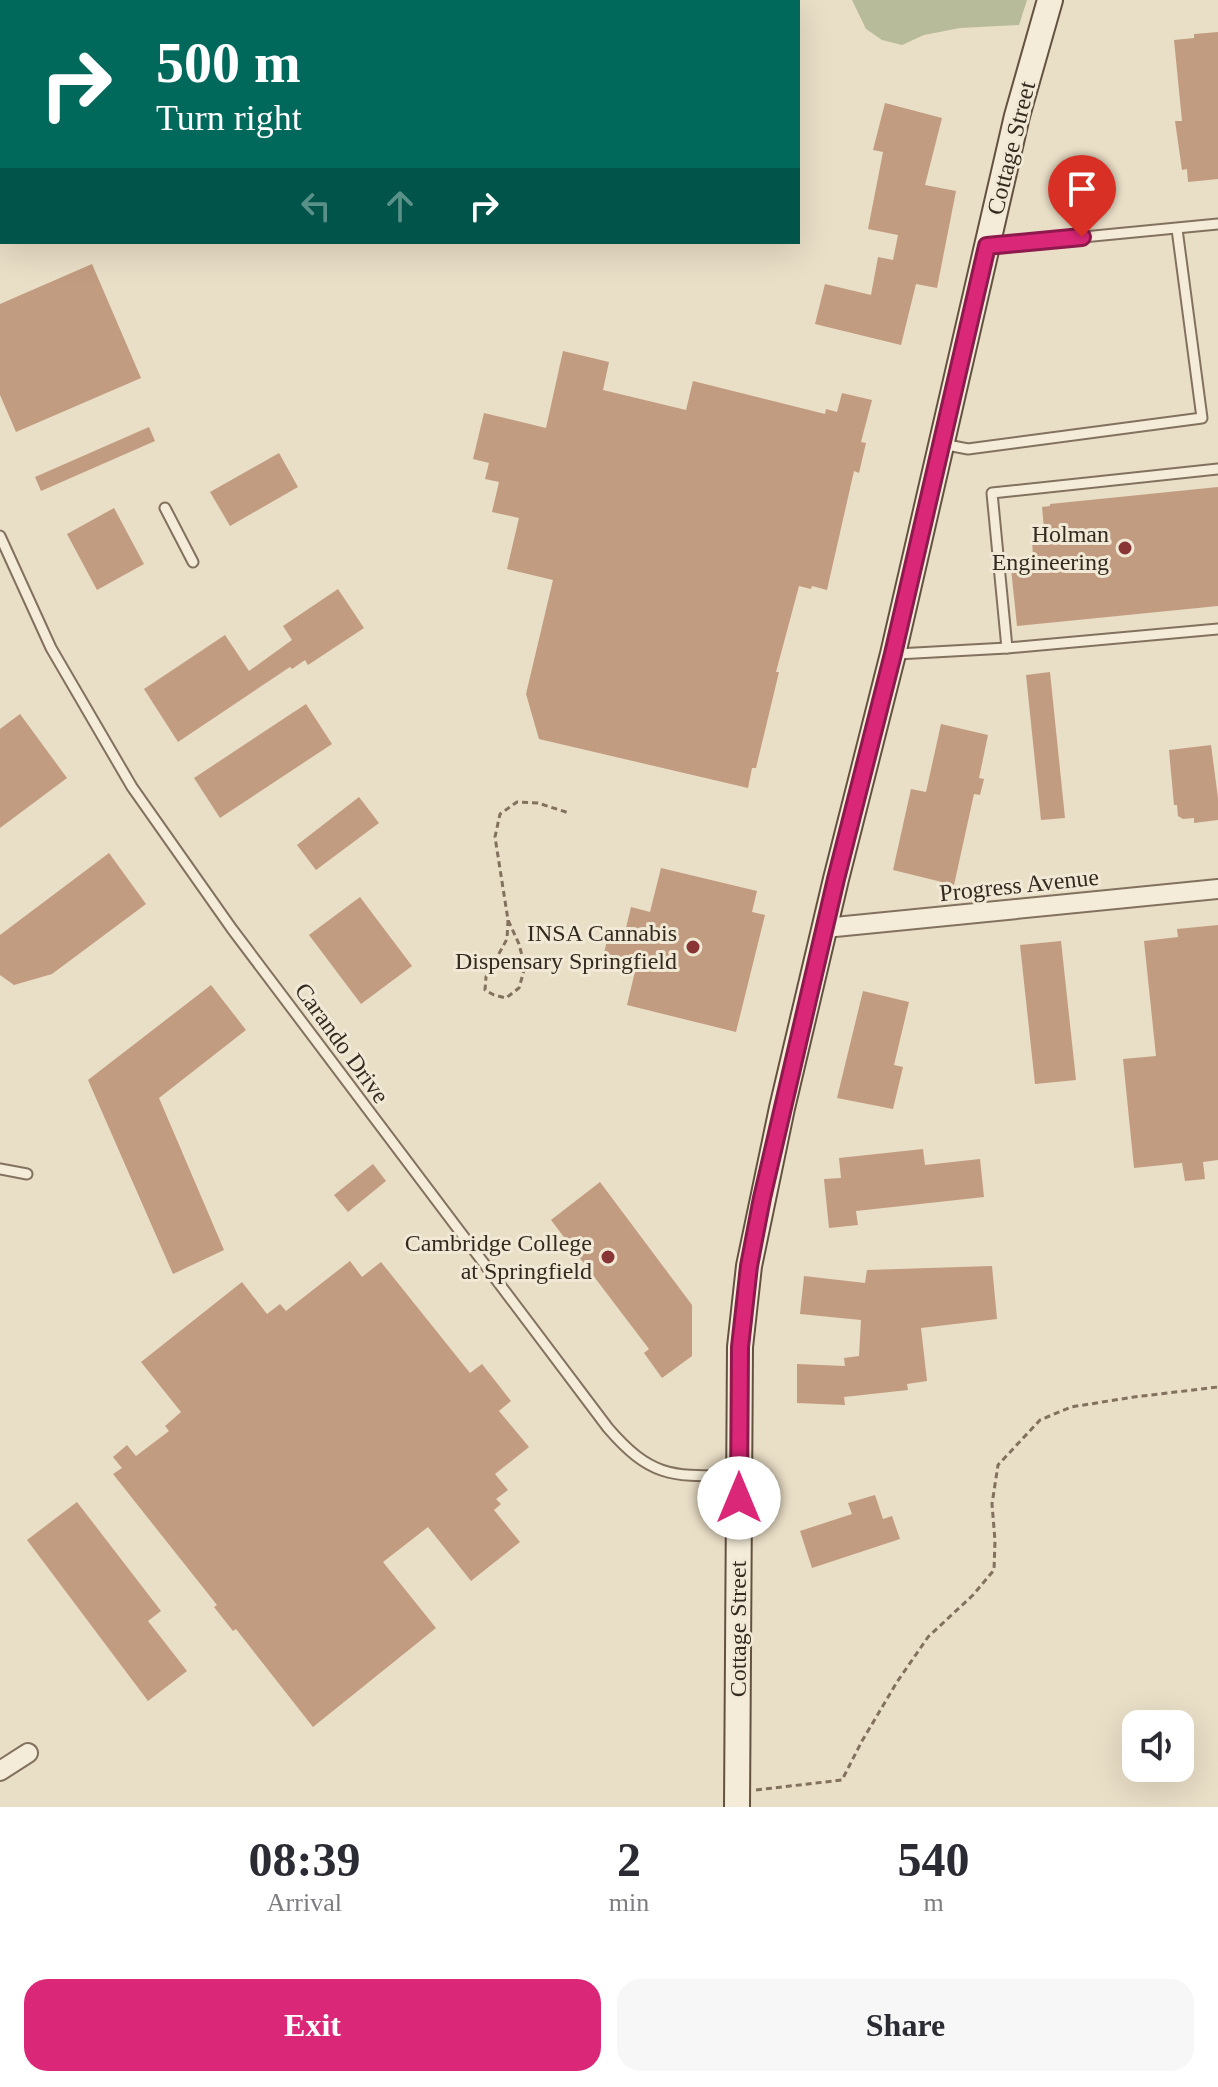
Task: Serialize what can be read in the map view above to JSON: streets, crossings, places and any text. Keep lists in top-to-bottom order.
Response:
{
  "streets": {
    "main road": ["Cottage Street"],
    "street": ["Progress Avenue"],
    "lane": ["Carando Drive"]
  },
  "crossings": [
    ["Cottage Street", "Progress Avenue"],
    ["Cottage Street", "Carando Drive"]
  ],
  "places": ["Holman Engineering", "INSA Cannabis Dispensary Springfield", "Cambridge College at Springfield"],
  "page": {
    "turn": ["500 m", "Turn right"],
    "eta": [
      "08:39",
      "Arrival",
      "2",
      "min",
      "540",
      "m"
    ],
    "buttons": ["Exit", "Share"]
  }
}
